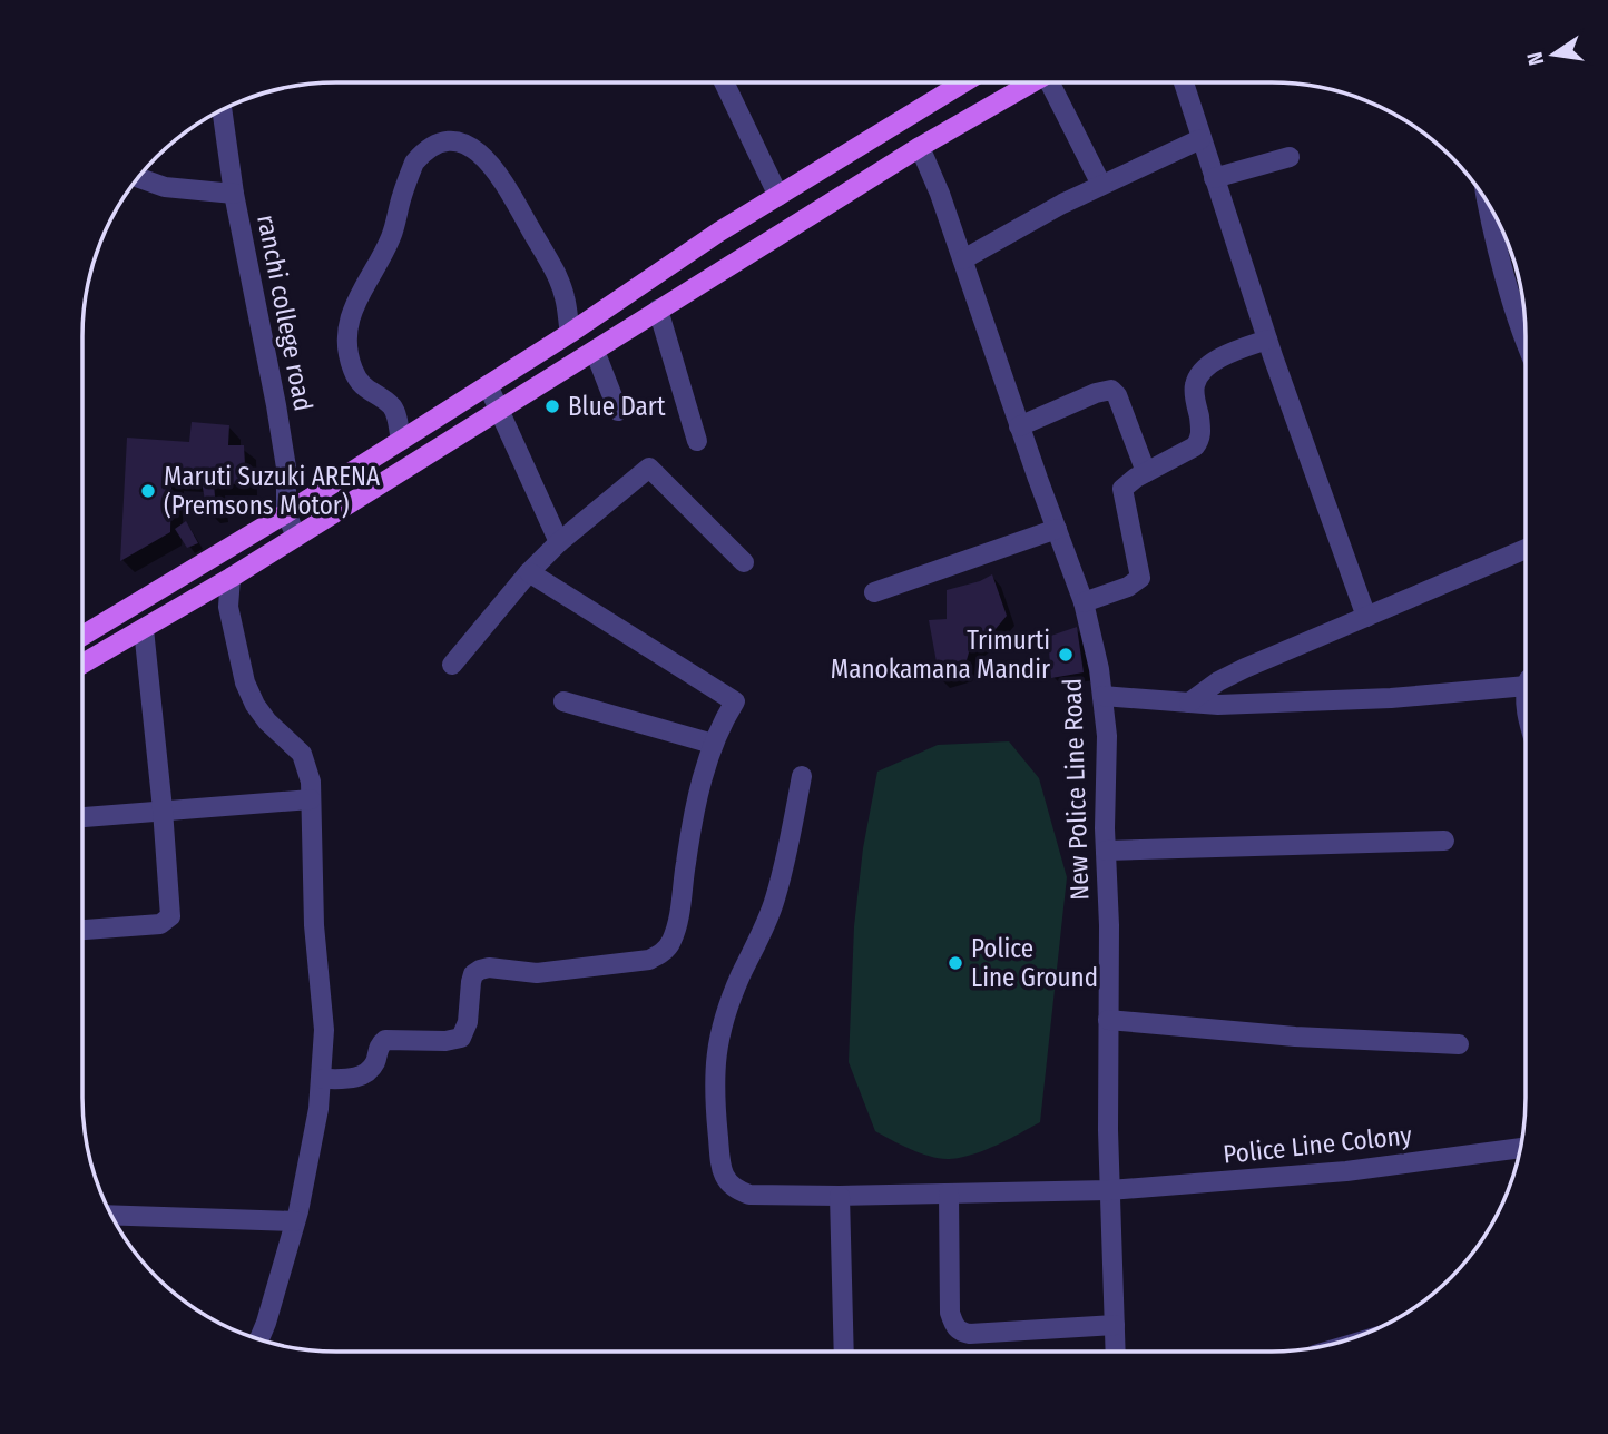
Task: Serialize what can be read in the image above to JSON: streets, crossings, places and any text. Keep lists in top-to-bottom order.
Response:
{
  "streets": {
    "street": ["ranchi college road", "New Police Line Road", "Police Line Colony"]
  },
  "crossings": [
    ["New Police Line Road", "Police Line Colony"]
  ],
  "places": [
    "Blue Dart",
    "Maruti Suzuki ARENA (Premsons Motor)",
    "Trimurti Manokamana Mandir",
    "Police Line Ground"
  ],
  "north": "left"
}
